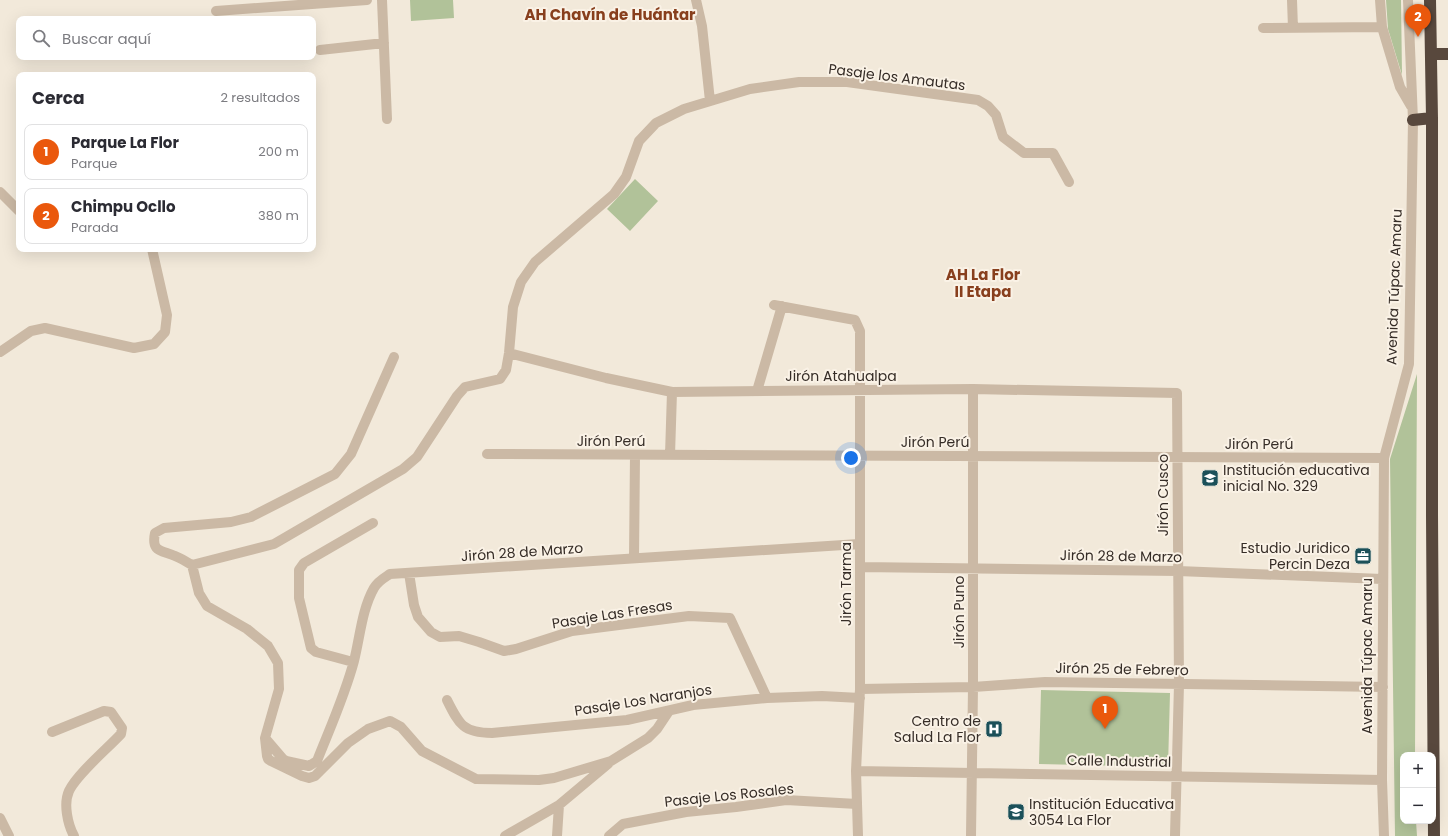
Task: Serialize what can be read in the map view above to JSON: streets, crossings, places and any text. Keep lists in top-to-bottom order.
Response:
{
  "streets": {
    "street": [
      "Pasaje los Amautas",
      "Avenida Túpac Amaru",
      "Jirón Atahualpa",
      "Jirón Perú",
      "Jirón Cusco",
      "Jirón 28 de Marzo",
      "Jirón Tarma",
      "Jirón Puno",
      "Pasaje Las Fresas",
      "Jirón 25 de Febrero",
      "Pasaje Los Naranjos",
      "Calle Industrial",
      "Pasaje Los Rosales"
    ]
  },
  "crossings": [
    ["Pasaje los Amautas", "Jirón Atahualpa"],
    ["Avenida Túpac Amaru", "Jirón Perú"],
    ["Avenida Túpac Amaru", "Jirón 28 de Marzo"],
    ["Avenida Túpac Amaru", "Jirón 25 de Febrero"],
    ["Avenida Túpac Amaru", "Calle Industrial"],
    ["Jirón Atahualpa", "Jirón Cusco"],
    ["Jirón Atahualpa", "Jirón Tarma"],
    ["Jirón Atahualpa", "Jirón Puno"],
    ["Jirón Perú", "Jirón Cusco"],
    ["Jirón Perú", "Jirón Tarma"],
    ["Jirón Perú", "Jirón Puno"],
    ["Jirón Cusco", "Jirón 28 de Marzo"],
    ["Jirón Cusco", "Jirón 25 de Febrero"],
    ["Jirón Cusco", "Calle Industrial"],
    ["Jirón 28 de Marzo", "Jirón Tarma"],
    ["Jirón 28 de Marzo", "Jirón Puno"],
    ["Jirón 28 de Marzo", "Pasaje Las Fresas"],
    ["Jirón Tarma", "Jirón 25 de Febrero"],
    ["Jirón Tarma", "Pasaje Los Naranjos"],
    ["Jirón Tarma", "Calle Industrial"],
    ["Jirón Tarma", "Pasaje Los Rosales"],
    ["Jirón Puno", "Jirón 25 de Febrero"],
    ["Jirón Puno", "Calle Industrial"],
    ["Pasaje Las Fresas", "Pasaje Los Naranjos"],
    ["Jirón 25 de Febrero", "Pasaje Los Naranjos"]
  ],
  "districts": ["AH Chavín de Huántar", "AH La Flor II Etapa"],
  "places": {
    "school or university": ["Institución educativa inicial No. 329", "Institución Educativa 3054 La Flor"],
    "office": ["Estudio Juridico Percin Deza"],
    "hospital": ["Centro de Salud La Flor"]
  },
  "page": {
    "pins": ["2", "1"],
    "search": "Buscar aquí",
    "heading": ["Cerca", "2 resultados"],
    "list": [
      {
        "mark": "1",
        "name": "Parque La Flor",
        "note": "Parque",
        "value": "200 m"
      },
      {
        "mark": "2",
        "name": "Chimpu Ocllo",
        "note": "Parada",
        "value": "380 m"
      }
    ],
    "map_buttons": ["+", "−"]
  }
}
